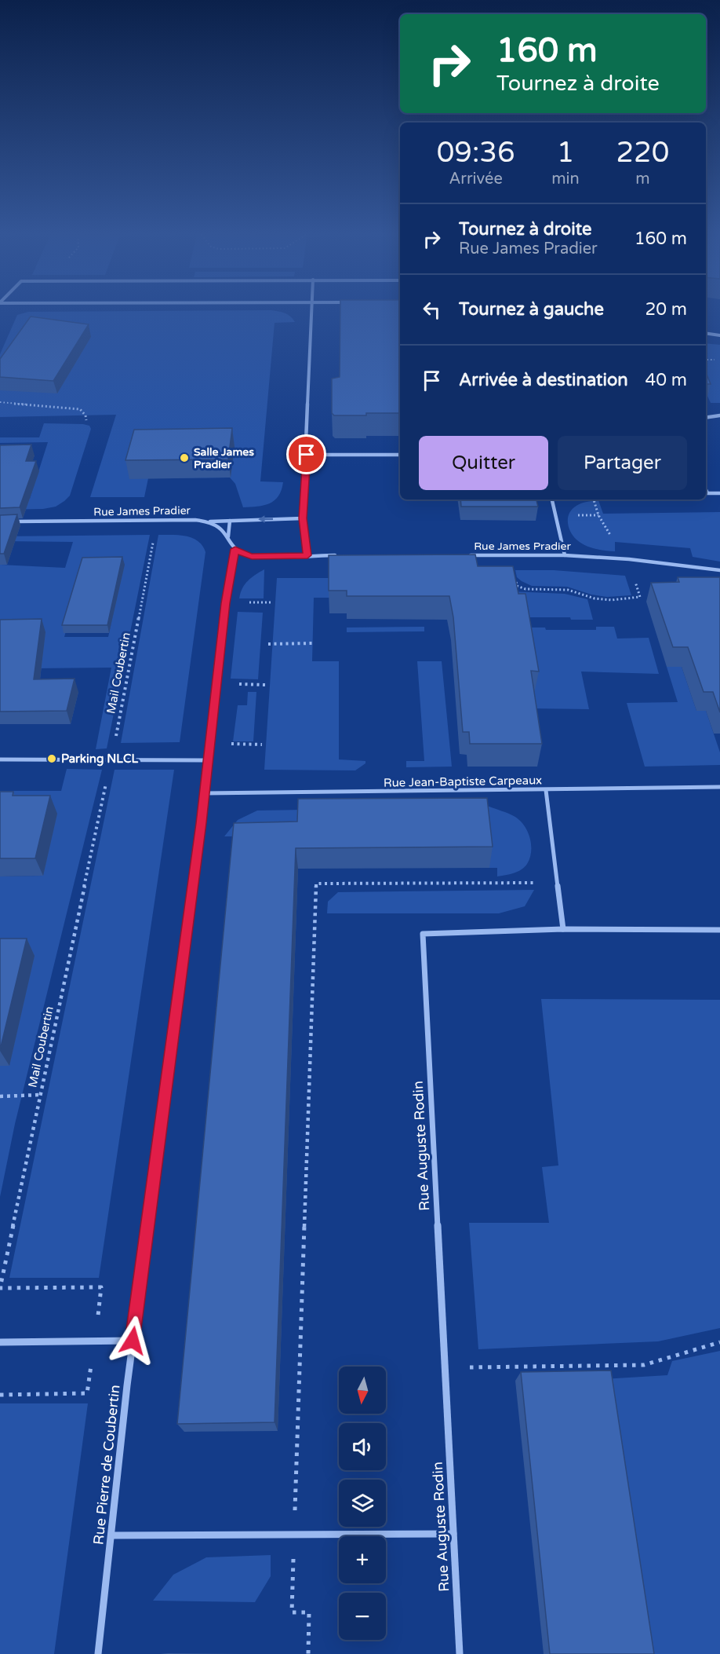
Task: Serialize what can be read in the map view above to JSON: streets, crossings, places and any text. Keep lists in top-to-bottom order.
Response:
{
  "streets": {
    "street": [
      "Rue James Pradier",
      "Rue Jean-Baptiste Carpeaux",
      "Rue Auguste Rodin",
      "Rue Pierre de Coubertin"
    ],
    "path": ["Mail Coubertin"]
  },
  "crossings": [
    ["Rue James Pradier", "Mail Coubertin"],
    ["Rue James Pradier", "Rue Pierre de Coubertin"],
    ["Rue Jean-Baptiste Carpeaux", "Rue Pierre de Coubertin"]
  ],
  "places": ["Salle James Pradier", "Parking NLCL"],
  "north": "bottom",
  "page": {
    "turn": ["160 m", "Tournez à droite"],
    "eta": [
      "09:36",
      "Arrivée",
      "1",
      "min",
      "220",
      "m"
    ],
    "list": [
      {
        "name": "Tournez à droite",
        "note": "Rue James Pradier",
        "value": "160 m"
      },
      {
        "name": "Tournez à gauche",
        "value": "20 m"
      },
      {
        "name": "Arrivée à destination",
        "value": "40 m"
      }
    ],
    "buttons": ["Quitter", "Partager"],
    "map_buttons": ["+", "−"]
  }
}
